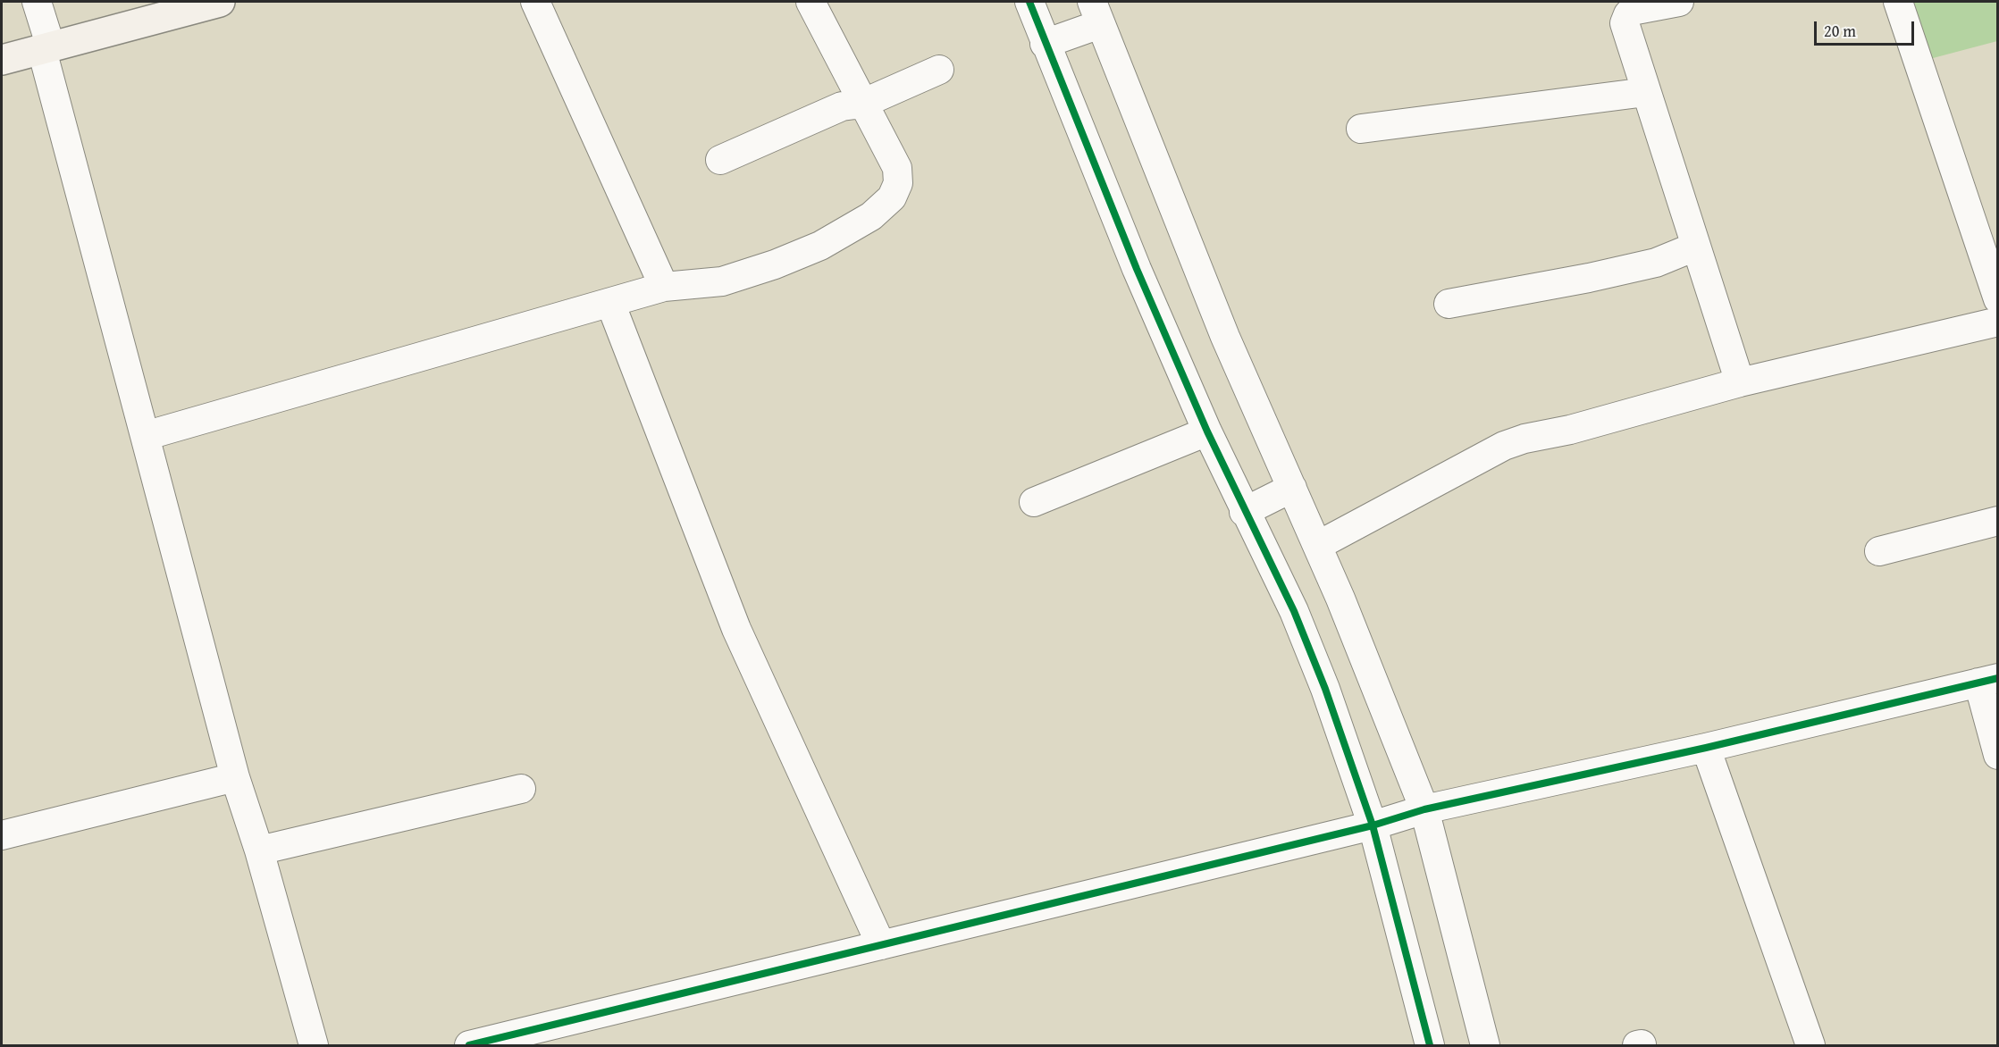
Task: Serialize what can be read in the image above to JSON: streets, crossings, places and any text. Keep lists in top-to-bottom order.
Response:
{
  "scale_bar": "20 m"
}
